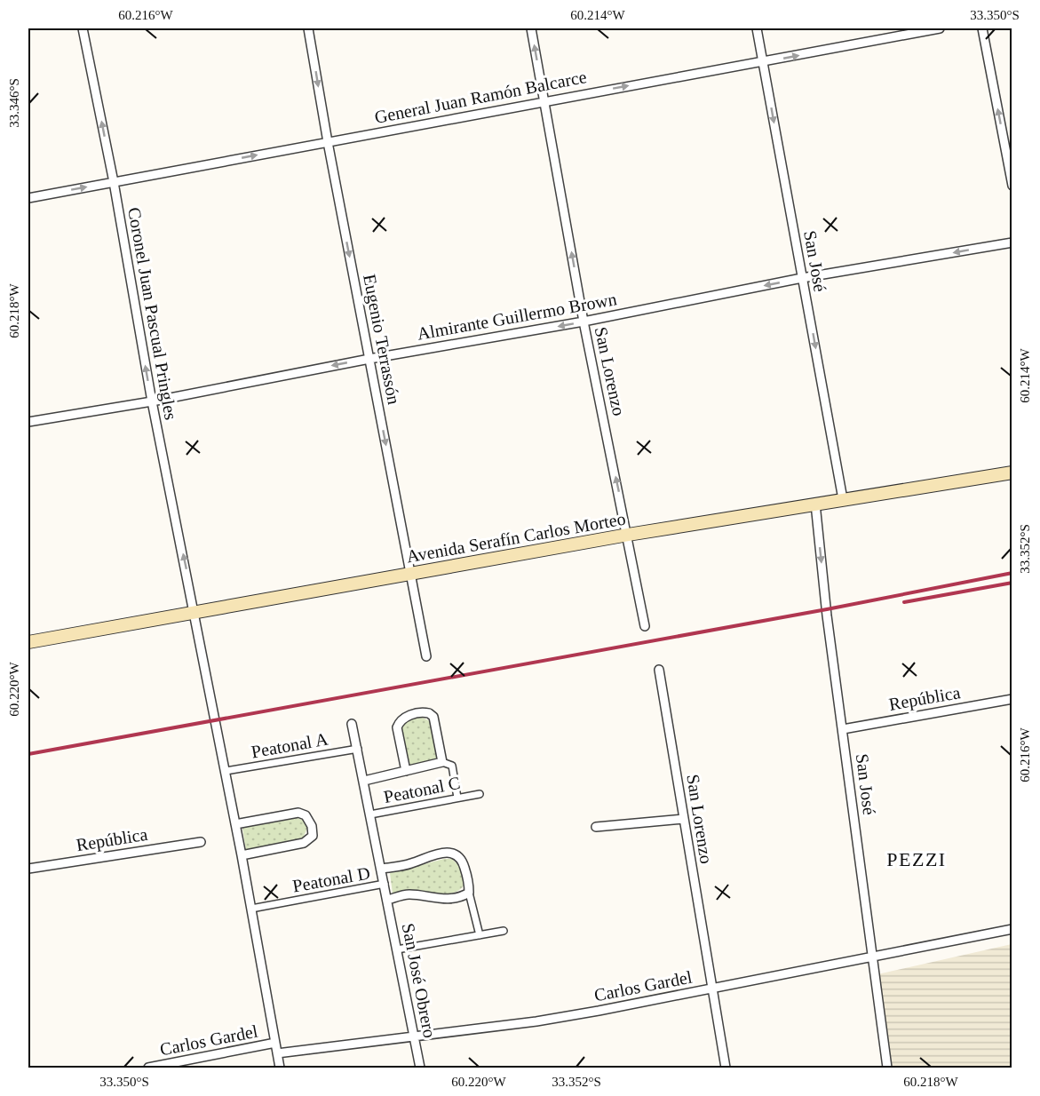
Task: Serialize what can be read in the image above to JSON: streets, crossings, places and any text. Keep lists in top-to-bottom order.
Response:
{
  "streets": {
    "main road": ["Avenida Serafín Carlos Morteo"],
    "street": [
      "General Juan Ramón Balcarce",
      "San José",
      "Coronel Juan Pascual Pringles",
      "Almirante Guillermo Brown",
      "Eugenio Terrassón",
      "San Lorenzo",
      "República",
      "Peatonal A",
      "Peatonal C",
      "Peatonal D",
      "San José Obrero",
      "Carlos Gardel"
    ]
  },
  "crossings": [
    ["General Juan Ramón Balcarce", "San José"],
    ["General Juan Ramón Balcarce", "Coronel Juan Pascual Pringles"],
    ["General Juan Ramón Balcarce", "Eugenio Terrassón"],
    ["General Juan Ramón Balcarce", "San Lorenzo"],
    ["San José", "Almirante Guillermo Brown"],
    ["San José", "Avenida Serafín Carlos Morteo"],
    ["San José", "República"],
    ["San José", "Carlos Gardel"],
    ["Coronel Juan Pascual Pringles", "Almirante Guillermo Brown"],
    ["Coronel Juan Pascual Pringles", "Avenida Serafín Carlos Morteo"],
    ["Coronel Juan Pascual Pringles", "Peatonal A"],
    ["Coronel Juan Pascual Pringles", "Peatonal D"],
    ["Coronel Juan Pascual Pringles", "Carlos Gardel"],
    ["Almirante Guillermo Brown", "Eugenio Terrassón"],
    ["Almirante Guillermo Brown", "San Lorenzo"],
    ["Eugenio Terrassón", "Avenida Serafín Carlos Morteo"],
    ["San Lorenzo", "Avenida Serafín Carlos Morteo"],
    ["San Lorenzo", "Carlos Gardel"],
    ["Peatonal A", "San José Obrero"],
    ["Peatonal C", "San José Obrero"],
    ["Peatonal D", "San José Obrero"],
    ["San José Obrero", "Carlos Gardel"]
  ],
  "one_way": [
    "General Juan Ramón Balcarce",
    "San José",
    "Coronel Juan Pascual Pringles",
    "Almirante Guillermo Brown",
    "Eugenio Terrassón",
    "San Lorenzo"
  ],
  "districts": ["PEZZI"],
  "coordinates": [
    "60.216°W",
    "60.214°W",
    "33.350°S",
    "33.346°S",
    "60.218°W",
    "33.352°S",
    "60.220°W"
  ]
}
